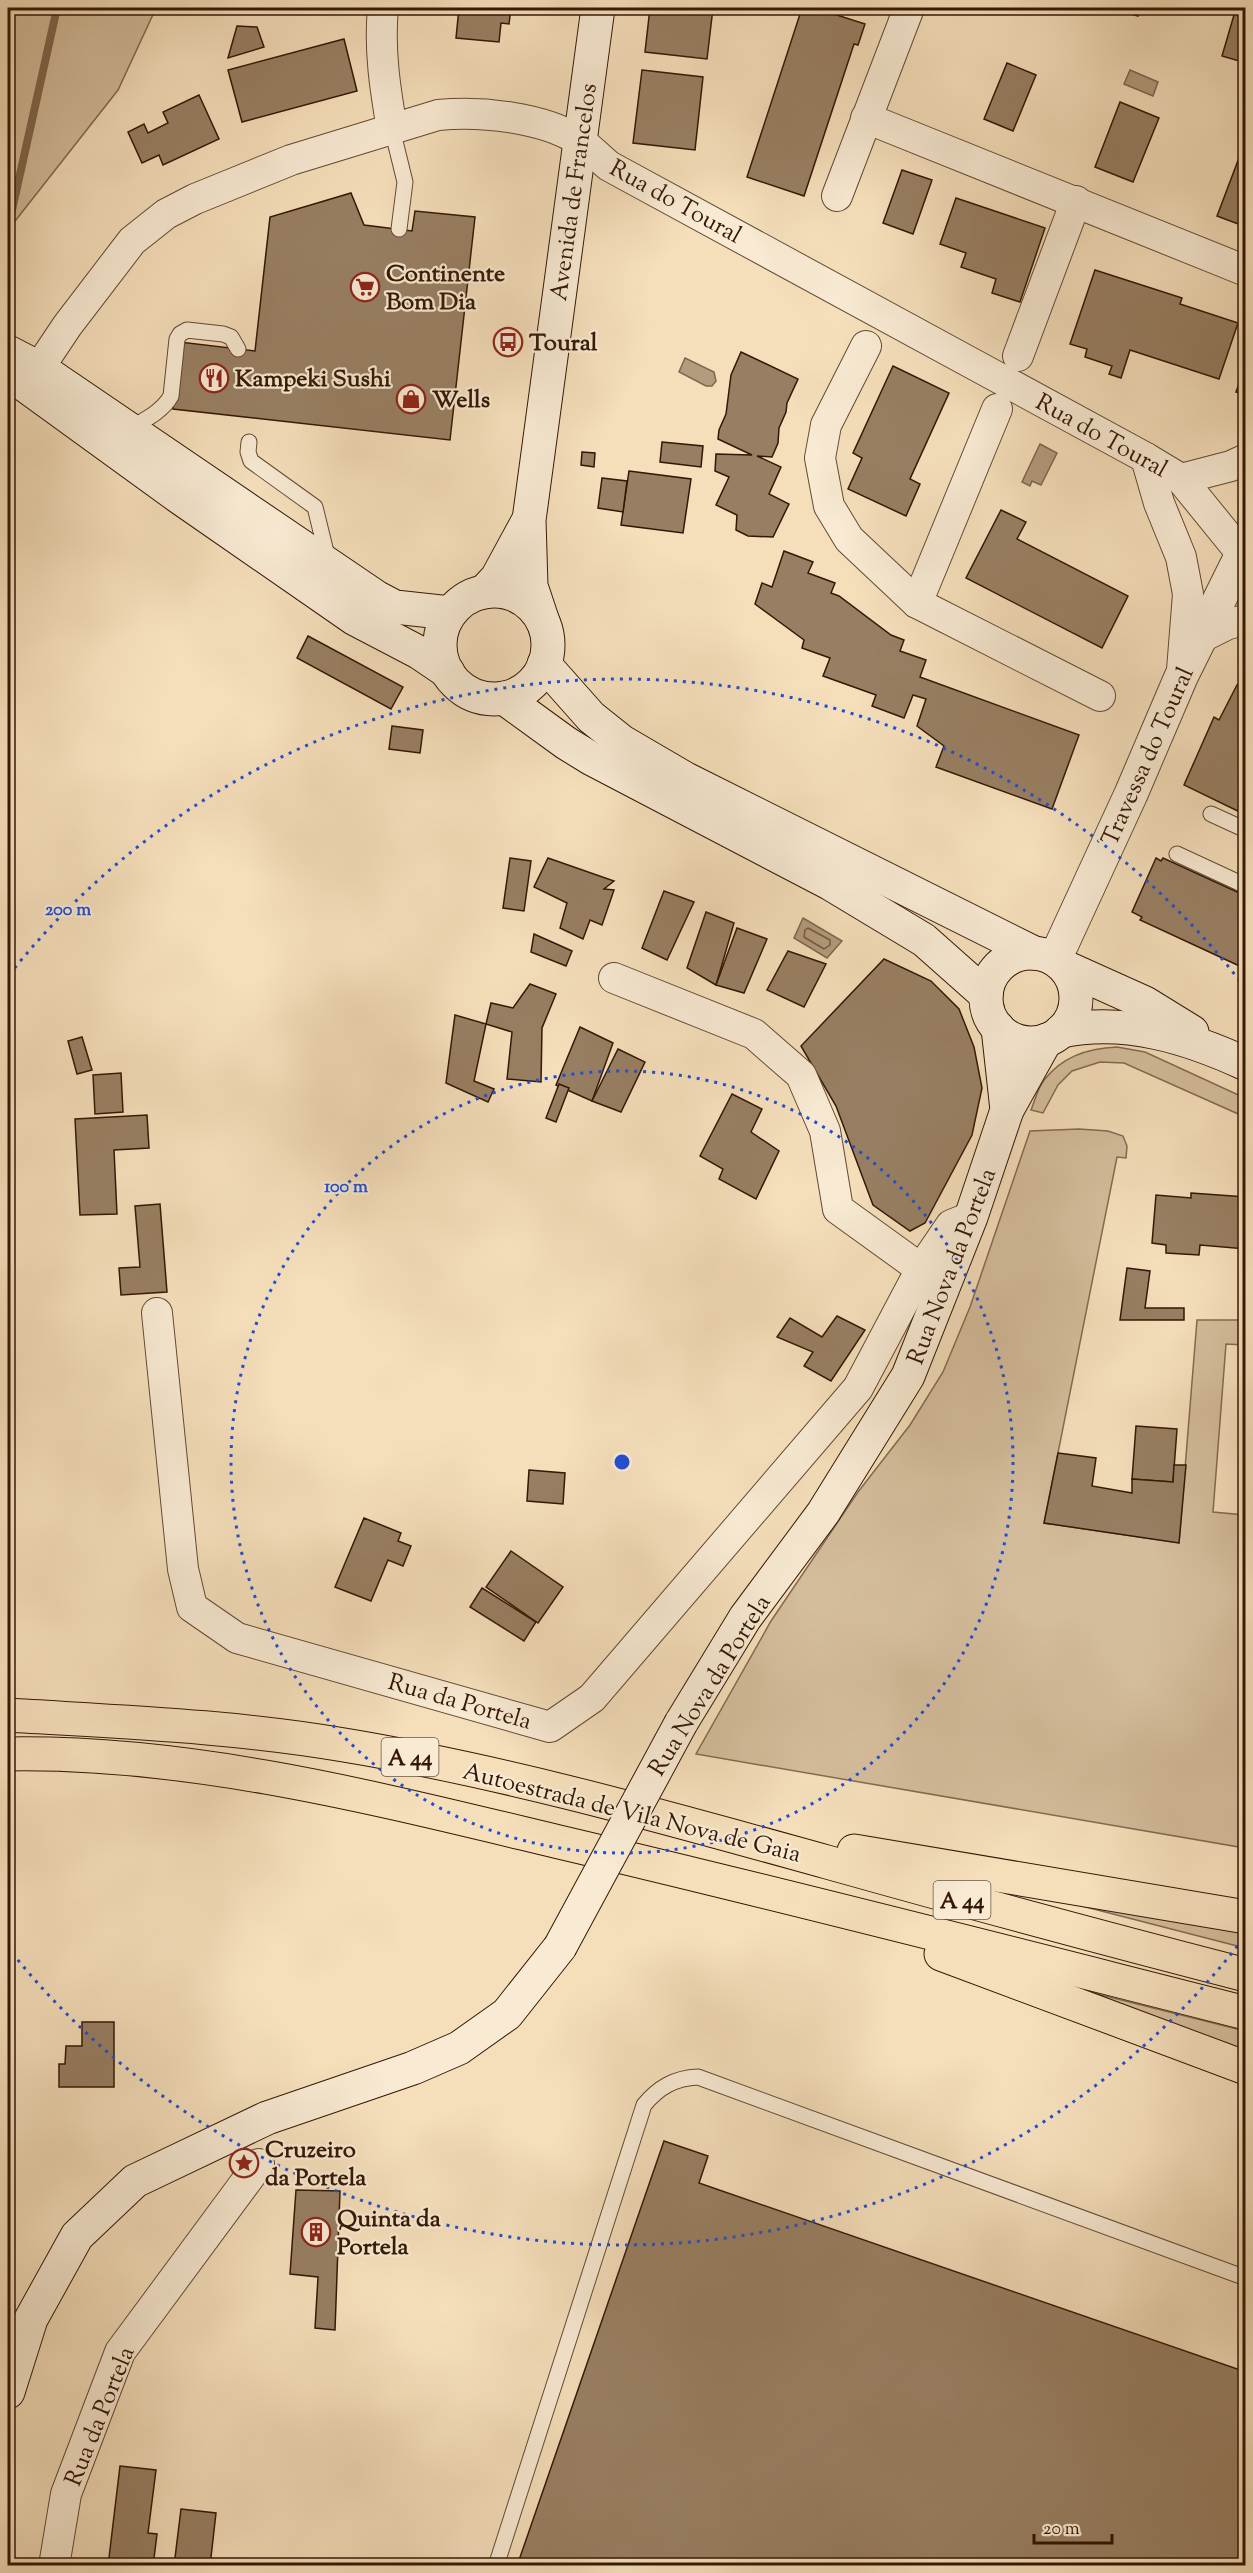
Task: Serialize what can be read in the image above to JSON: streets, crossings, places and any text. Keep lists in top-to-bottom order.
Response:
{
  "streets": {
    "highway": ["A 44", "Autoestrada de Vila Nova de Gaia"],
    "main road": ["Avenida de Francelos", "Travessa do Toural", "Rua Nova da Portela"],
    "street": ["Rua do Toural", "Rua da Portela"]
  },
  "crossings": [
    ["Avenida de Francelos", "Rua do Toural"],
    ["Rua do Toural", "Travessa do Toural"],
    ["Travessa do Toural", "Rua Nova da Portela"],
    ["Rua Nova da Portela", "Rua da Portela"]
  ],
  "places": {
    "supermarket": ["Continente Bom Dia"],
    "bus stop": ["Toural"],
    "restaurant": ["Kampeki Sushi"],
    "shop": ["Wells"],
    "place": ["Cruzeiro da Portela"],
    "building": ["Quinta da Portela"]
  },
  "scale_bar": "20 m",
  "rings": ["200 m", "100 m"]
}
